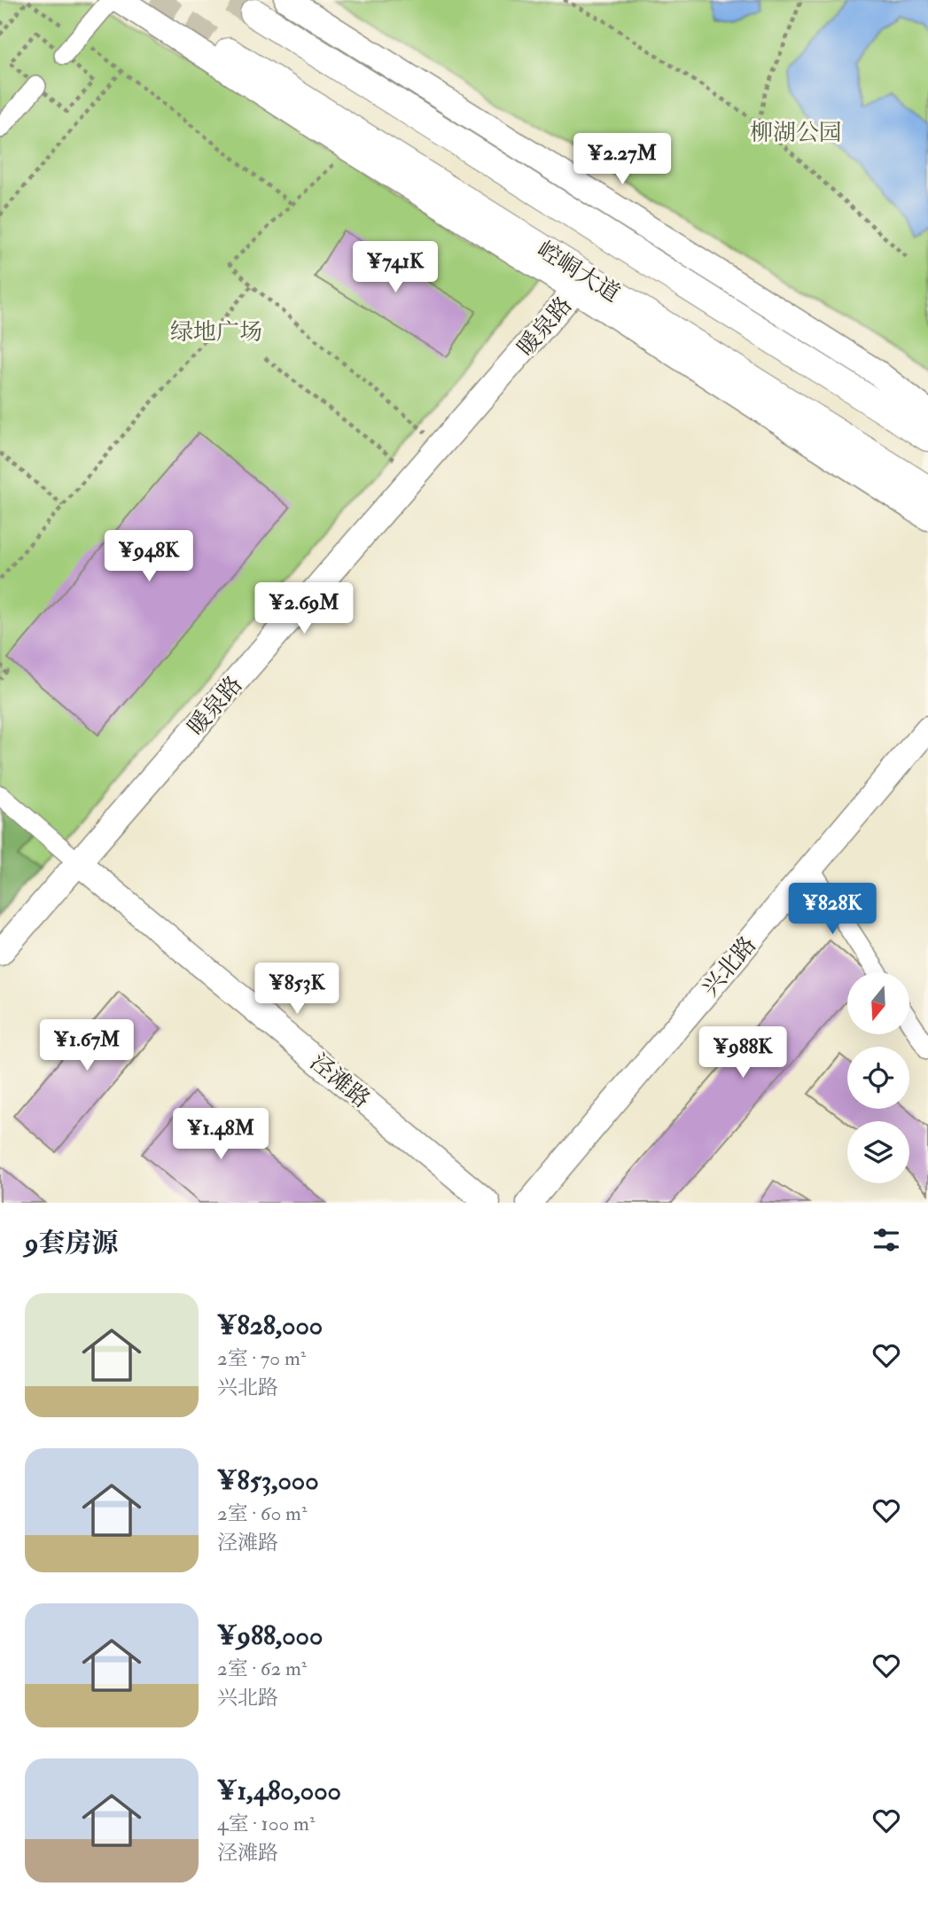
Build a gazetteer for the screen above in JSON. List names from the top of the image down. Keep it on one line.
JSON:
{"streets":{"main road":["崆峒大道"],"street":["暖泉路","兴北路","泾滩路"]},"crossings":[["暖泉路","泾滩路"]],"parks":["柳湖公园","绿地广场"],"north":"bottom","page":{"price":["¥2.27M","¥741K","¥948K","¥2.69M","¥828K","¥853K","¥1.67M","¥988K","¥1.48M"],"heading":"9套房源","list":[{"name":"¥828,000","note":"2室 · 70 m² · 兴北路"},{"name":"¥853,000","note":"2室 · 60 m² · 泾滩路"},{"name":"¥988,000","note":"2室 · 62 m² · 兴北路"},{"name":"¥1,480,000","note":"4室 · 100 m² · 泾滩路"}]}}
